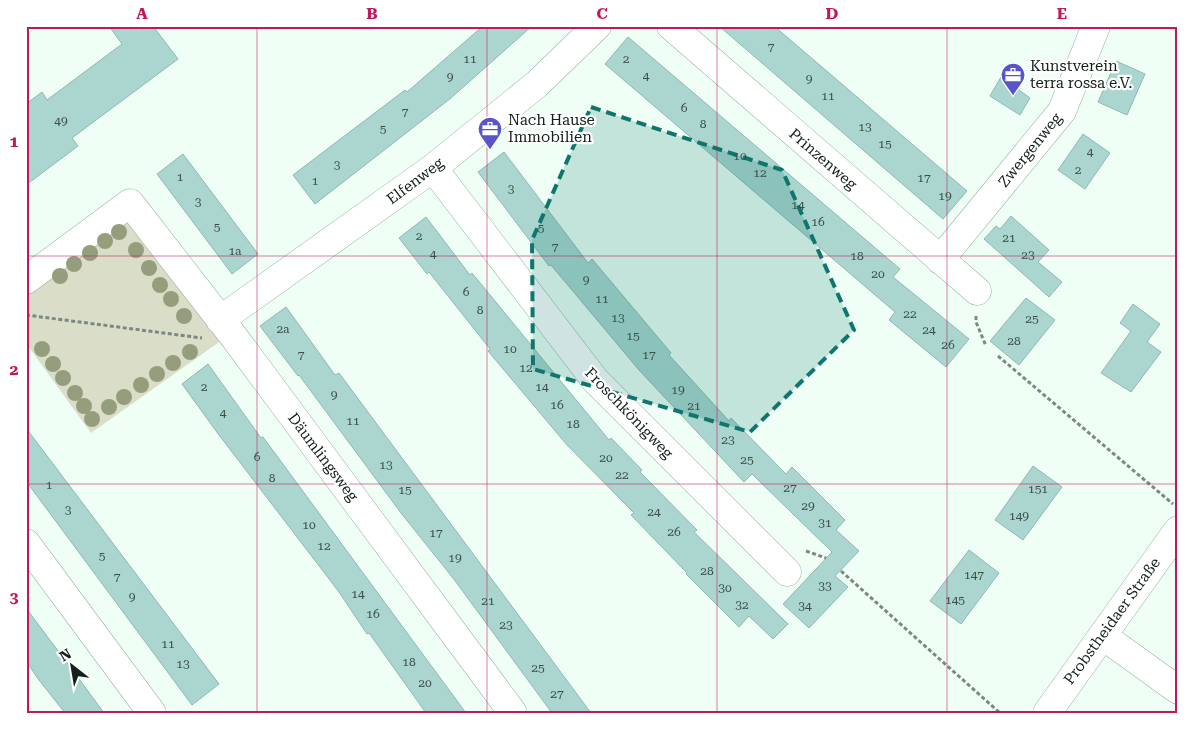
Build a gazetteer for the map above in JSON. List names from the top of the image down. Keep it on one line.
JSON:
{"streets":{"street":["Zwergenweg","Prinzenweg","Elfenweg","Froschkönigweg","Däumlingsweg","Probstheidaer Straße"]},"crossings":[["Zwergenweg","Prinzenweg"],["Elfenweg","Froschkönigweg"],["Elfenweg","Däumlingsweg"]],"places":{"office":["Kunstverein terra rossa e.V.","Nach Hause Immobilien"]},"house_numbers":["7","11","2","4","9","9","11","6","7","49","8","13","5","15","4","10","3","2","12","1","17","1","3","19","3","14","16","5","5","2","21","7","1a","4","23","18","20","9","6","11","8","22","13","25","2a","24","15","28","26","10","7","17","12","2","14","19","9","16","21","4","11","18","23","6","20","25","13","22","8","1","27","151","15","29","3","24","149","31","10","26","17","12","5","19","28","147","7","33","30","14","9","145","21","32","34","16","23","11","18","13","25","20","27"],"north":"top left","grid":{"columns":["A","B","C","D","E"],"rows":["1","2","3"]}}
